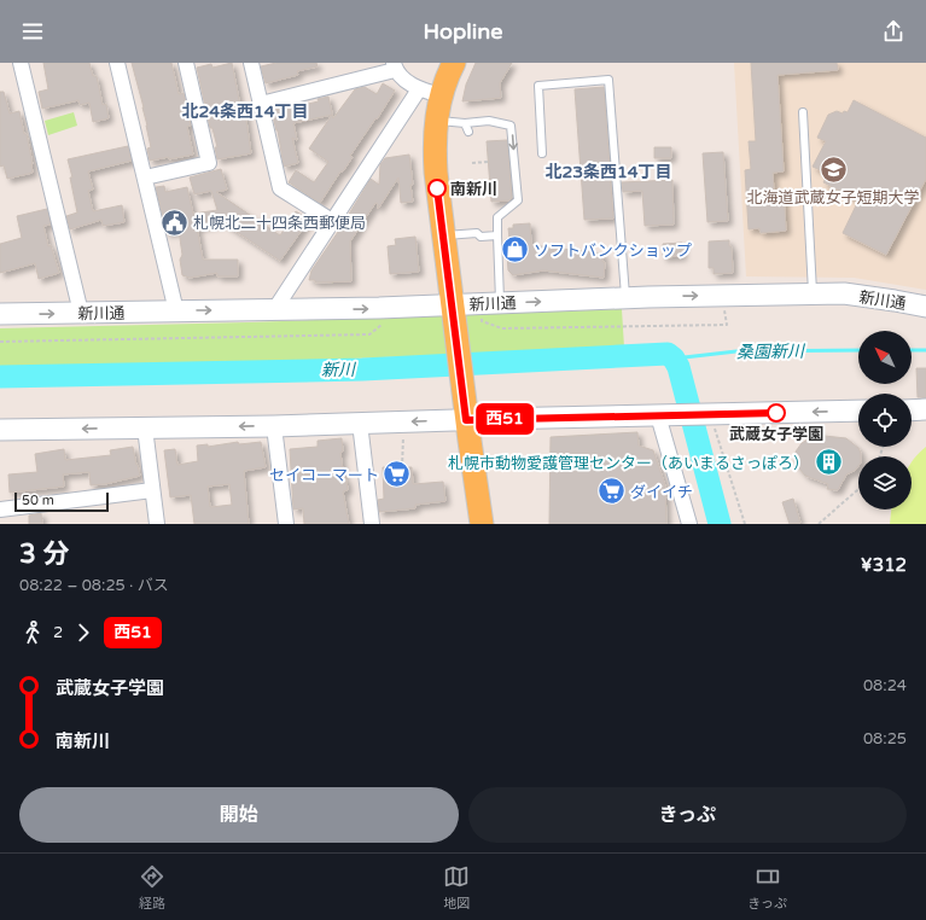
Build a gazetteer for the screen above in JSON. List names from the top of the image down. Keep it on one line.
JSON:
{"streets":{"street":["新川通"]},"districts":["北24条西14丁目","北23条西14丁目"],"water":["桑園新川","新川"],"places":{"school or university":["北海道武蔵女子短期大学"],"other":["南新川","武蔵女子学園"],"public building":["札幌北二十四条西郵便局"],"shop":["ソフトバンクショップ"],"building":["札幌市動物愛護管理センター（あいまるさっぽろ）"],"supermarket":["セイコーマート","ダイイチ"]},"lines":["bus line 西51"],"scale_bar":"50 m","north":"top left","page":{"header":"Hopline","on_map":"西51","scale":"50 m","heading":["3 分","08:22 – 08:25 · バス","¥312"],"legs":["2","西51"],"list":[{"name":"武蔵女子学園","value":"08:24"},{"name":"南新川","value":"08:25"}],"buttons":["開始","きっぷ"],"tabs":["経路","地図","きっぷ"]}}
